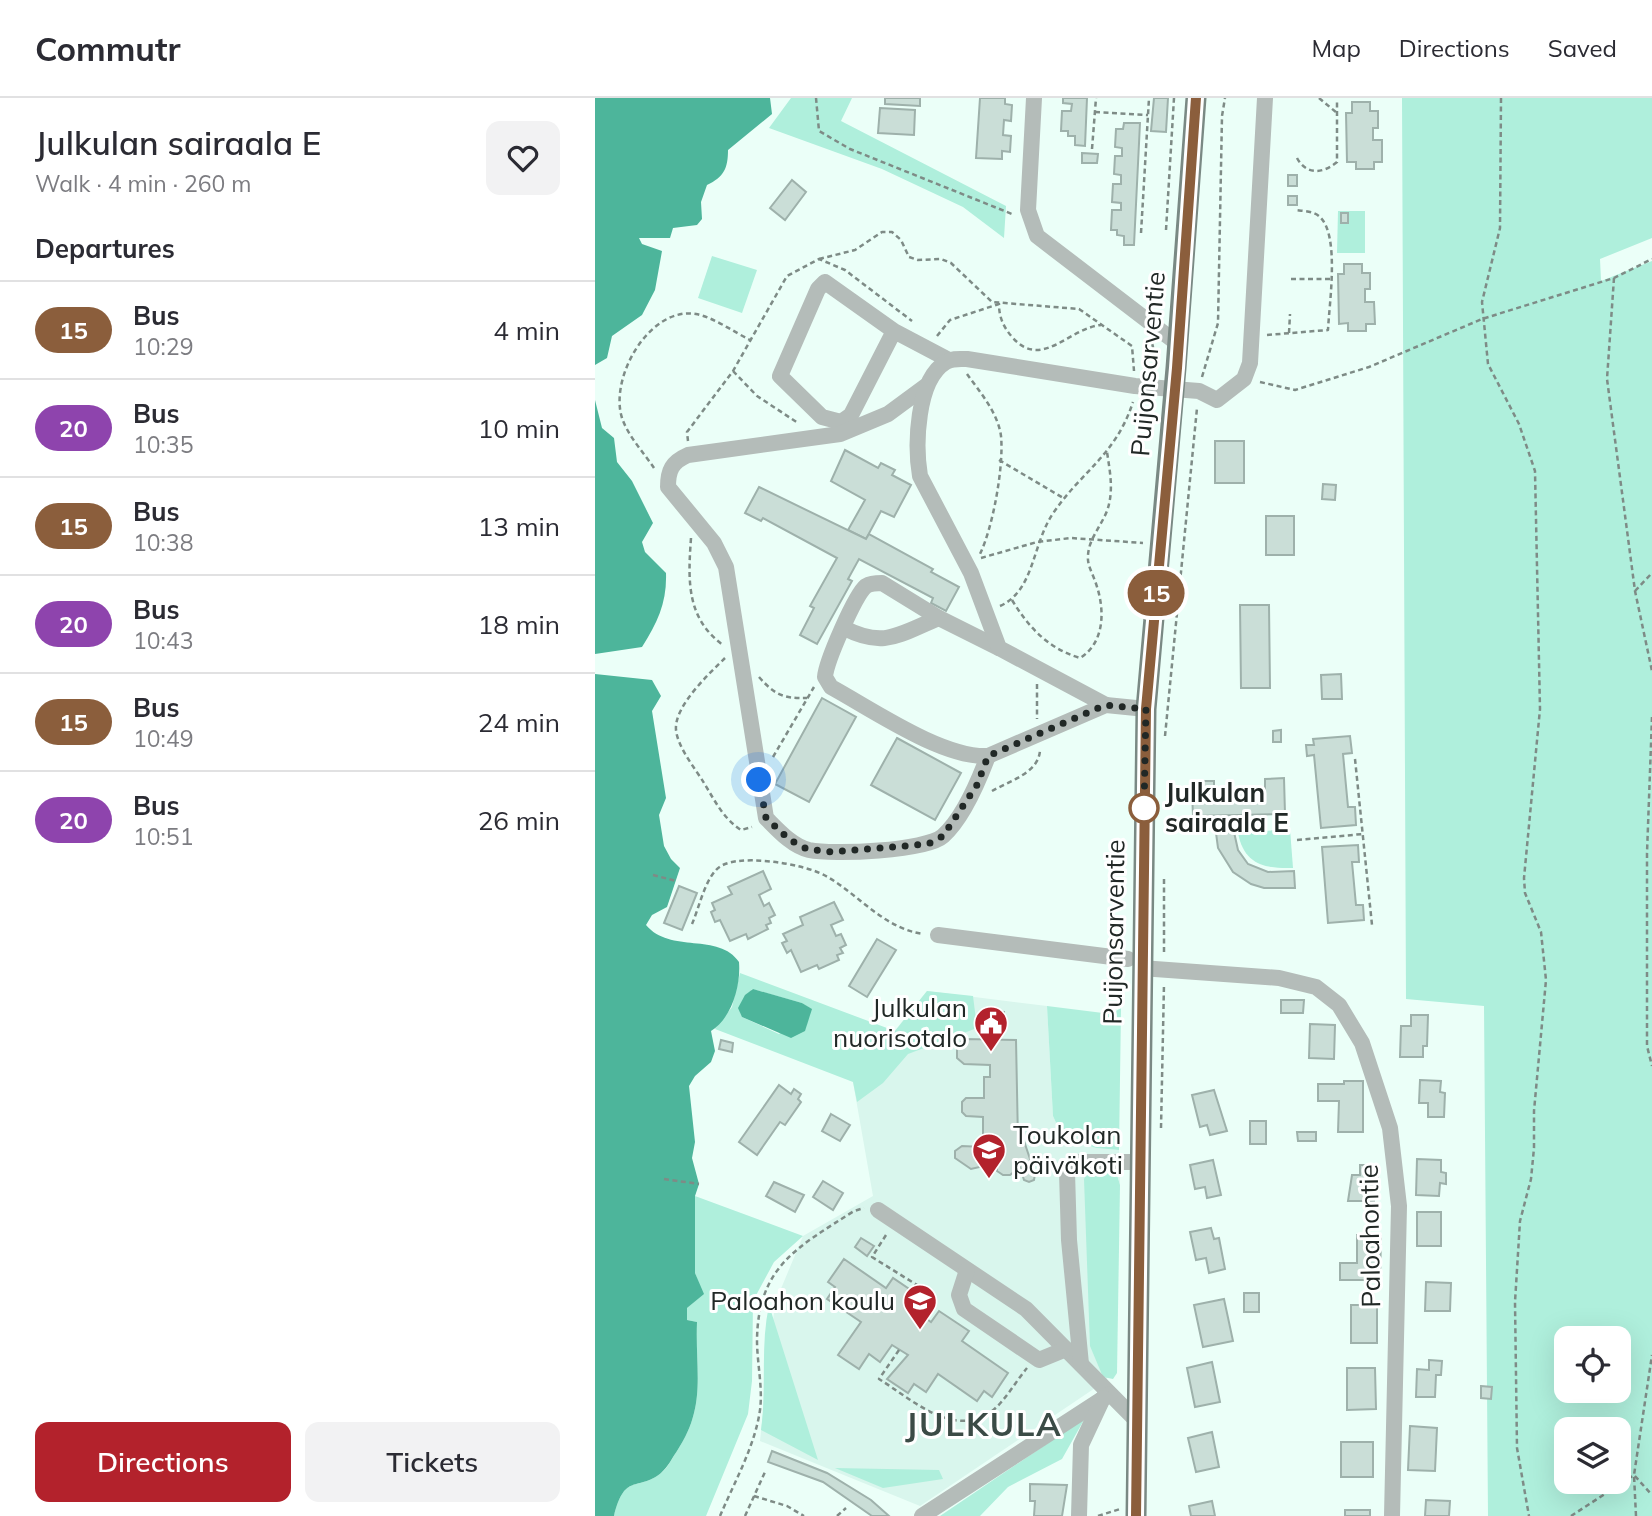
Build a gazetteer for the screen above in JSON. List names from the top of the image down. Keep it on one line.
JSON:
{"streets":{"main road":["Puijonsarventie"],"street":["Paloahontie"]},"crossings":[["Puijonsarventie","Paloahontie"]],"districts":["JULKULA"],"places":{"other":["Julkulan sairaala E"],"public building":["Julkulan nuorisotalo"],"school or university":["Toukolan päiväkoti","Paloahon koulu"]},"lines":["bus line 15"],"page":{"header":"Commutr","nav":["Map","Directions","Saved"],"heading":[["Julkulan sairaala E","Walk · 4 min · 260 m"],"Departures"],"on_map":"15","list":[{"mark":"15","name":"Bus","note":"10:29","value":"4 min"},{"mark":"20","name":"Bus","note":"10:35","value":"10 min"},{"mark":"15","name":"Bus","note":"10:38","value":"13 min"},{"mark":"20","name":"Bus","note":"10:43","value":"18 min"},{"mark":"15","name":"Bus","note":"10:49","value":"24 min"},{"mark":"20","name":"Bus","note":"10:51","value":"26 min"}],"buttons":["Directions","Tickets"]}}
